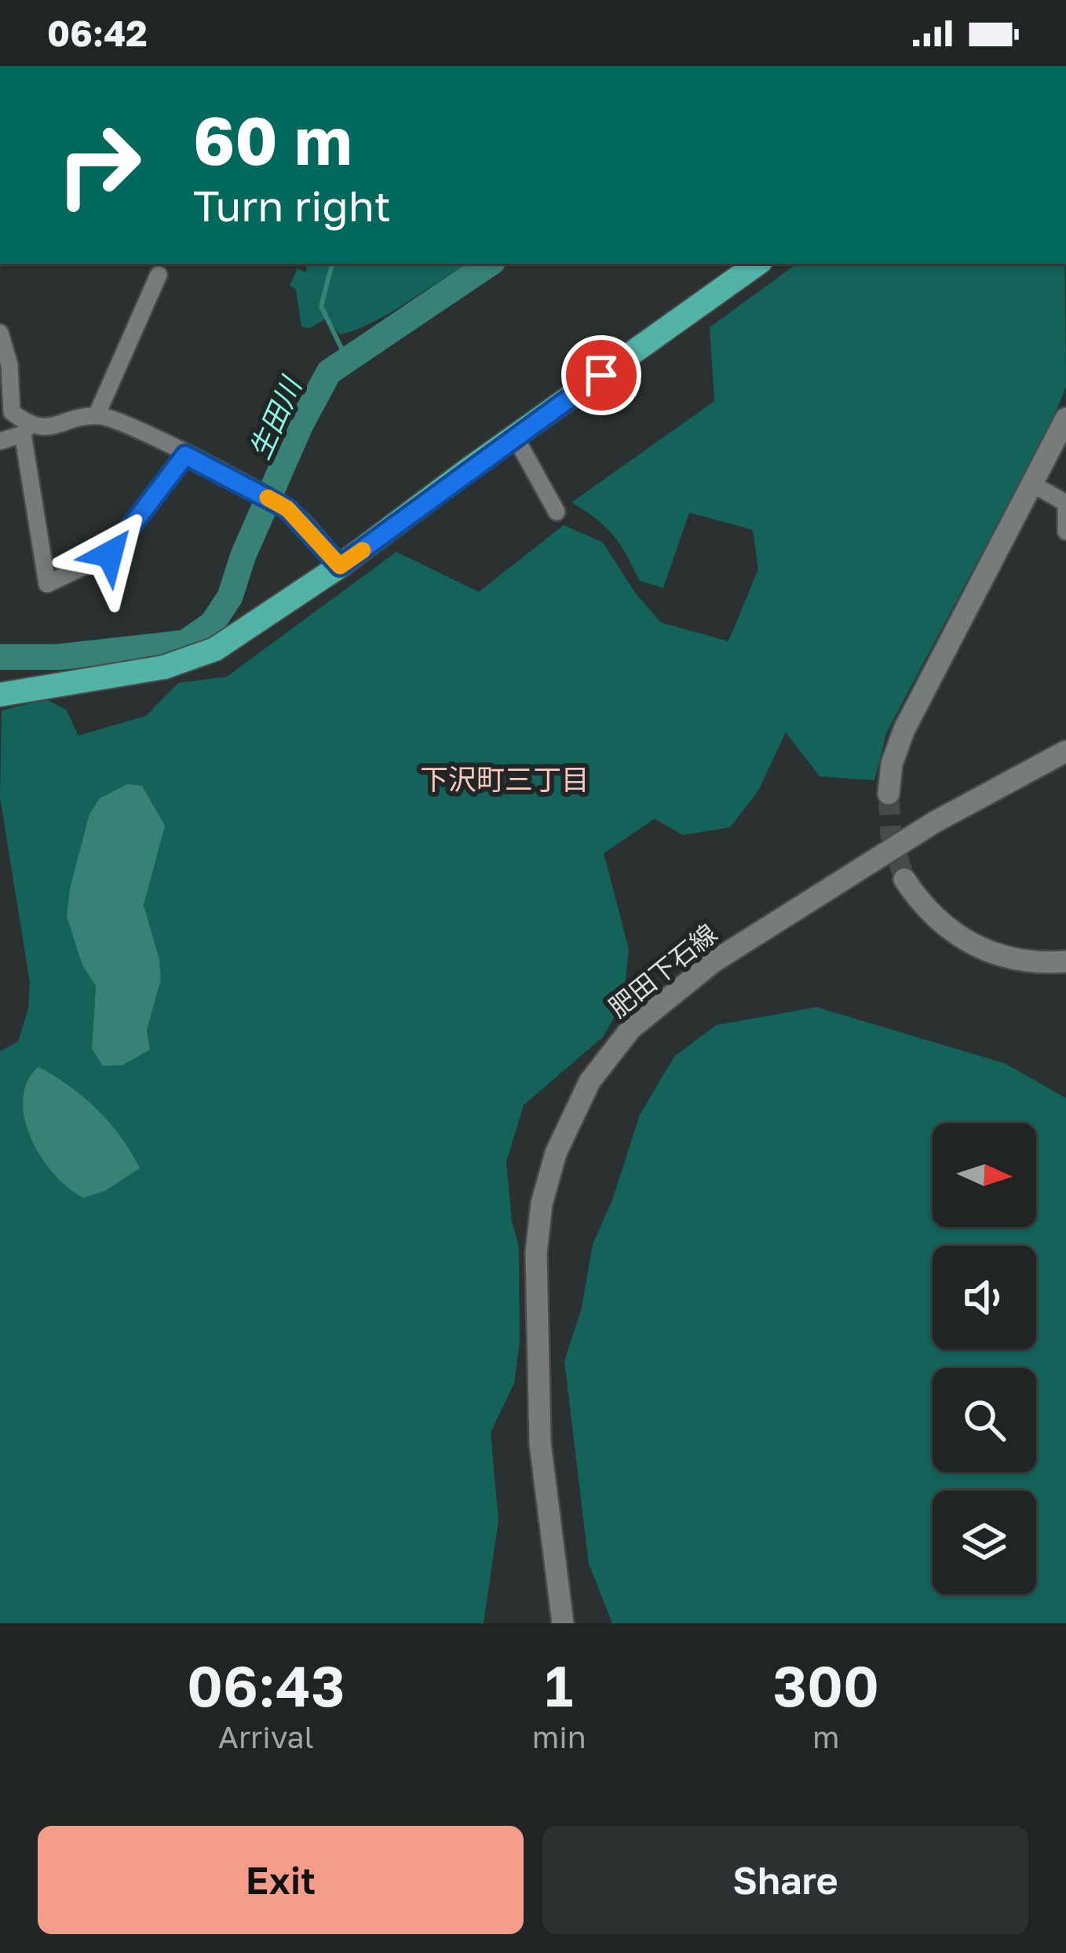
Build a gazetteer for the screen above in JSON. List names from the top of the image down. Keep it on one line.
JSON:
{"streets":{"main road":["肥田下石線"]},"districts":["下沢町三丁目"],"water":["生田川"],"north":"right","page":{"status":"06:42","turn":["60 m","Turn right"],"eta":["06:43","Arrival","1","min","300","m"],"buttons":["Exit","Share"]}}
